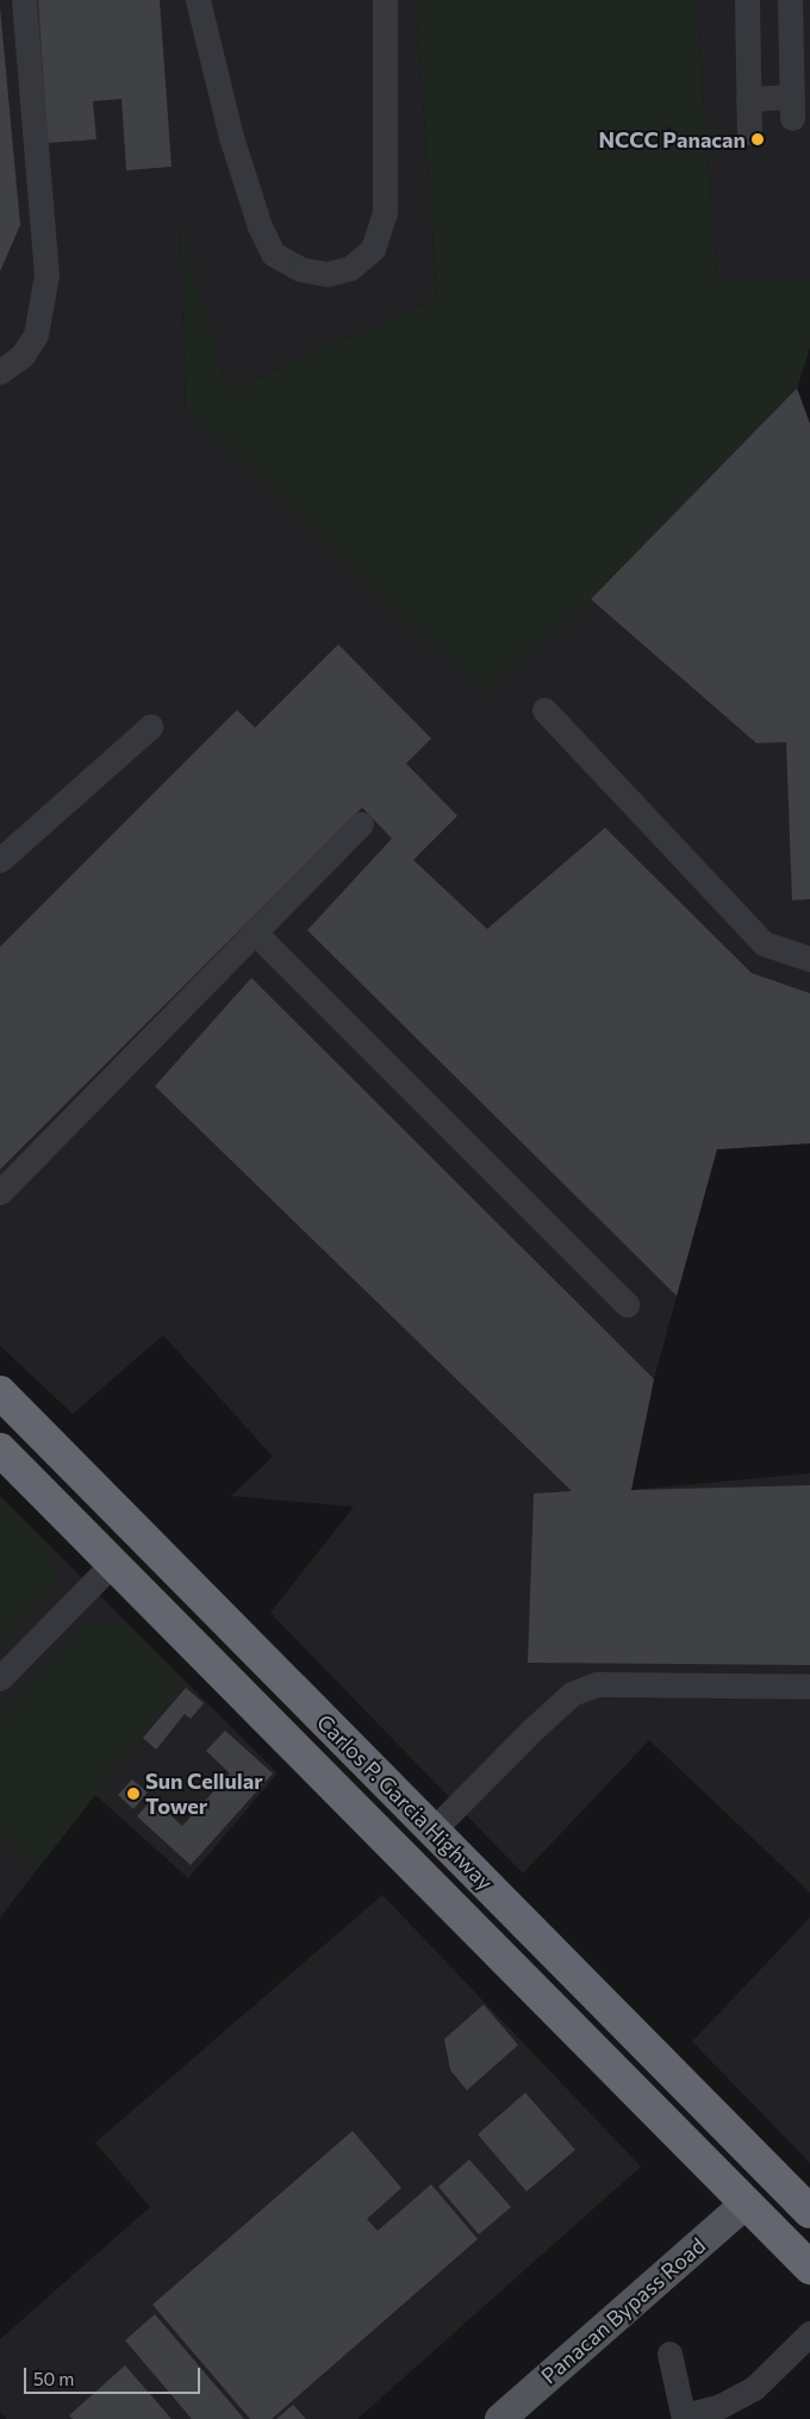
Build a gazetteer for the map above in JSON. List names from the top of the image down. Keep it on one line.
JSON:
{"streets":{"highway":["Carlos P. Garcia Highway"],"main road":["Panacan Bypass Road"]},"crossings":[["Carlos P. Garcia Highway","Panacan Bypass Road"]],"places":["NCCC Panacan","Sun Cellular Tower"],"scale_bar":"50 m"}
